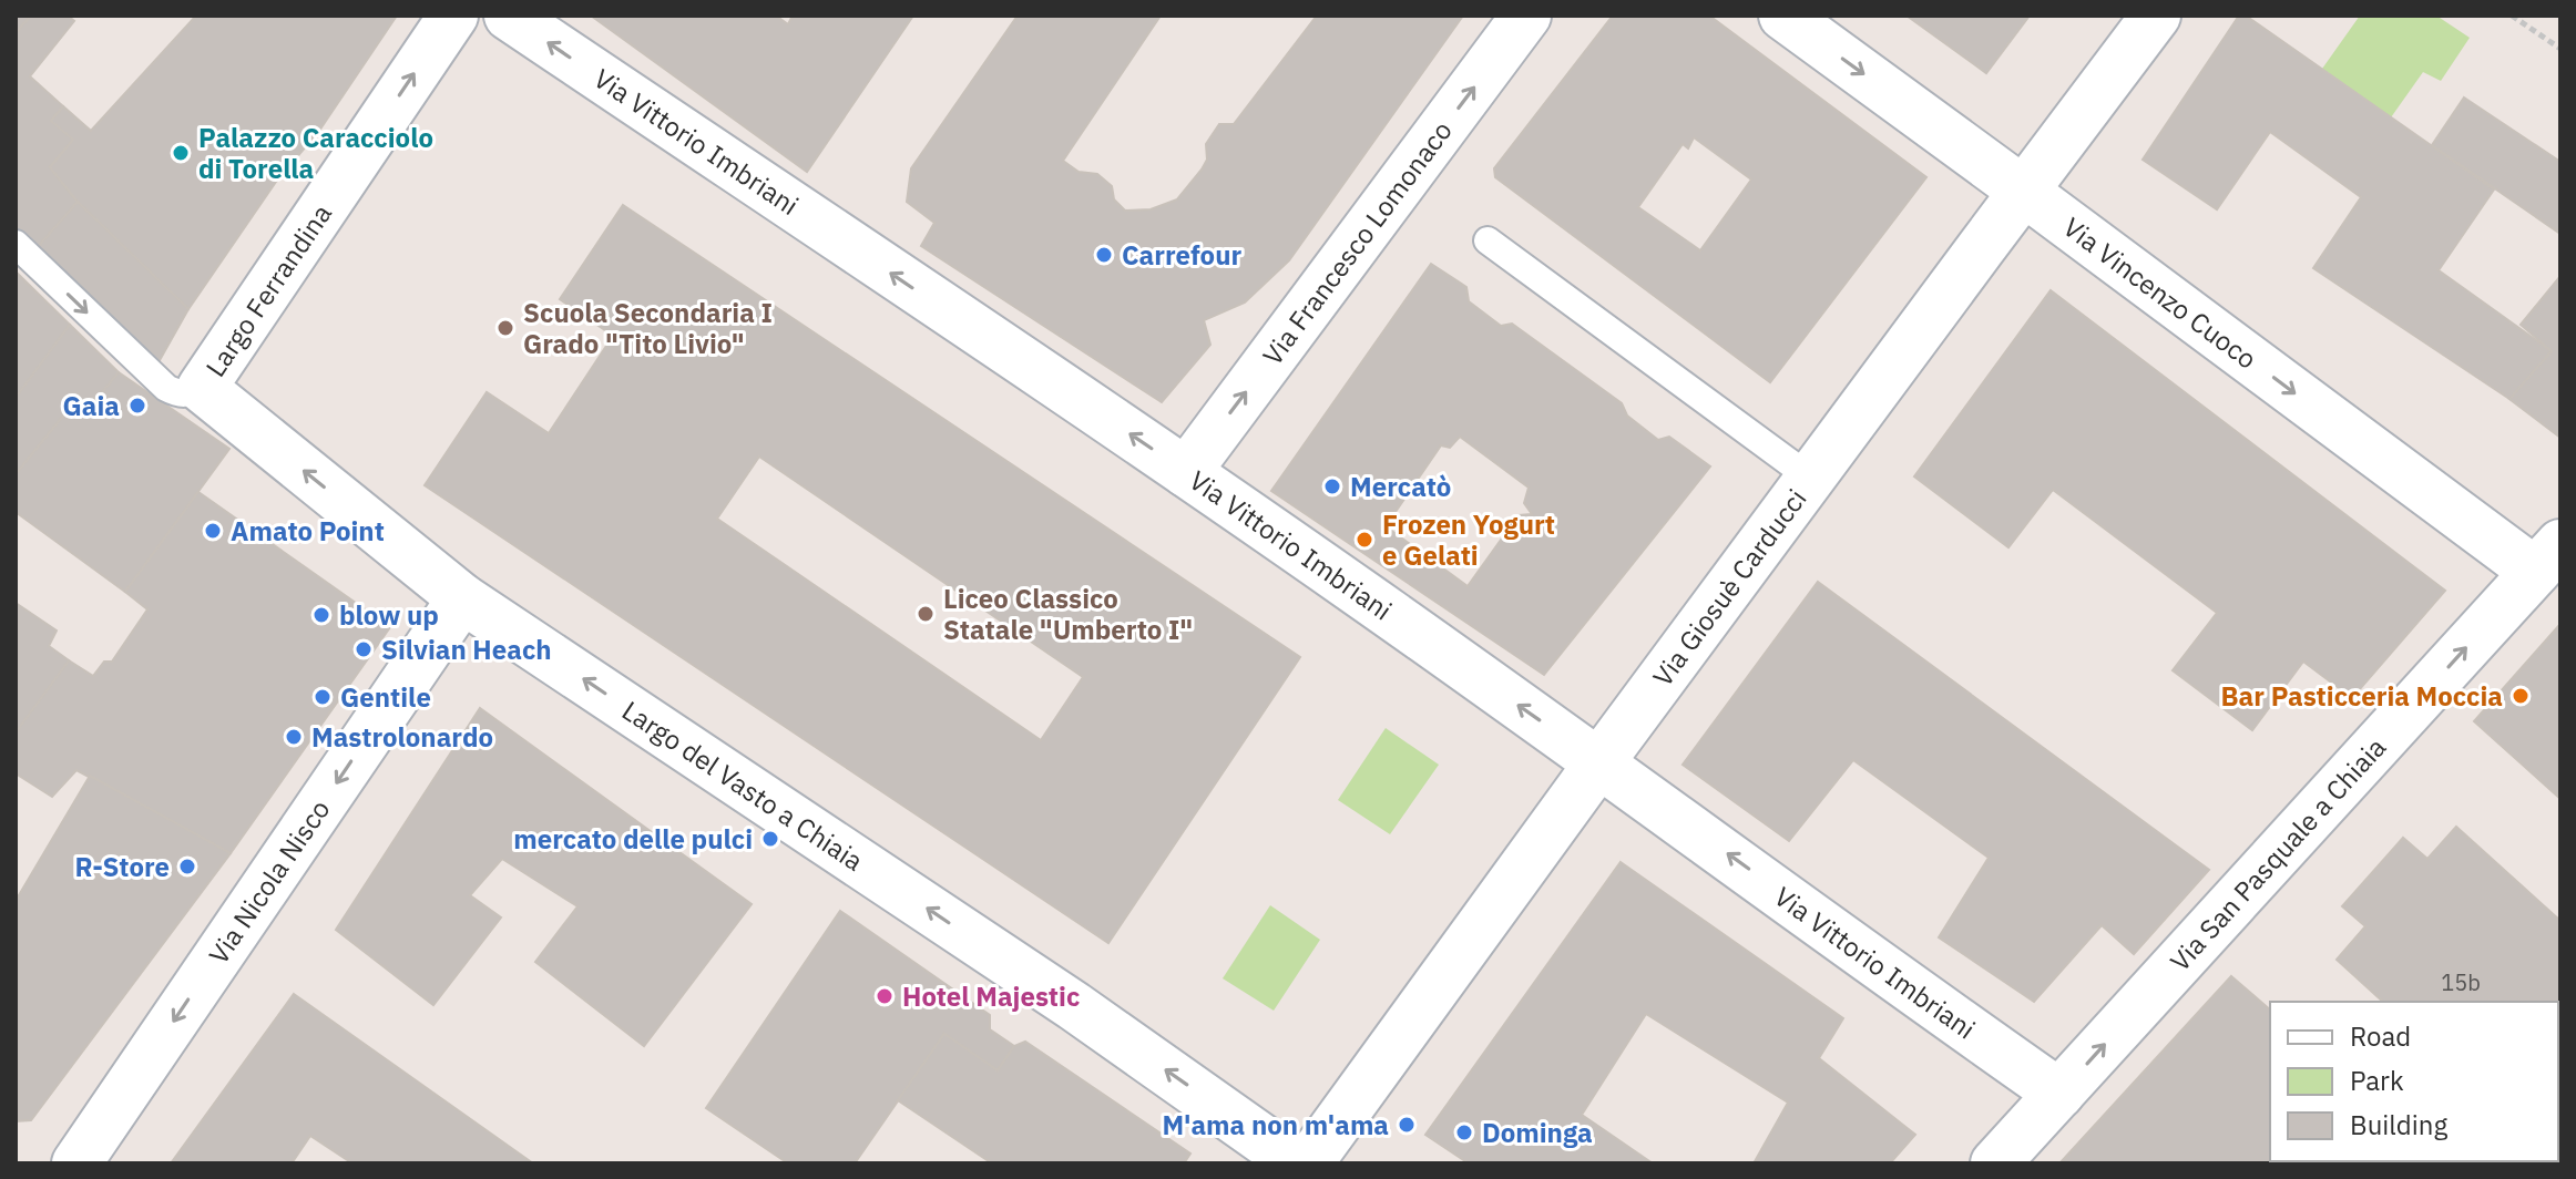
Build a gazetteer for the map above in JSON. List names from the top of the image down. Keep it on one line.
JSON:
{"streets":{"street":["Via Vittorio Imbriani","Via Francesco Lomonaco","Largo Ferrandina","Via Vincenzo Cuoco","Via Giosuè Carducci","Largo del Vasto a Chiaia","Via San Pasquale a Chiaia","Via Nicola Nisco"]},"crossings":[["Via Vittorio Imbriani","Via Francesco Lomonaco"],["Via Vittorio Imbriani","Via Giosuè Carducci"],["Via Vittorio Imbriani","Via San Pasquale a Chiaia"],["Largo Ferrandina","Largo del Vasto a Chiaia"],["Via Vincenzo Cuoco","Via Giosuè Carducci"],["Via Vincenzo Cuoco","Via San Pasquale a Chiaia"],["Via Giosuè Carducci","Largo del Vasto a Chiaia"],["Largo del Vasto a Chiaia","Via Nicola Nisco"]],"one_way":["Via Vittorio Imbriani","Via Francesco Lomonaco","Largo Ferrandina","Via Vincenzo Cuoco","Largo del Vasto a Chiaia","Via San Pasquale a Chiaia","Via Nicola Nisco"],"places":["Palazzo Caracciolo di Torella","Carrefour","Scuola Secondaria I Grado \"Tito Livio\"","Gaia","Mercatò","Amato Point","Frozen Yogurt e Gelati","Liceo Classico Statale \"Umberto I\"","blow up","Silvian Heach","Bar Pasticceria Moccia","Gentile","Mastrolonardo","mercato delle pulci","R-Store","Hotel Majestic","M'ama non m'ama","Dominga"],"house_numbers":["15b"],"legend":["Road","Park","Building"]}
